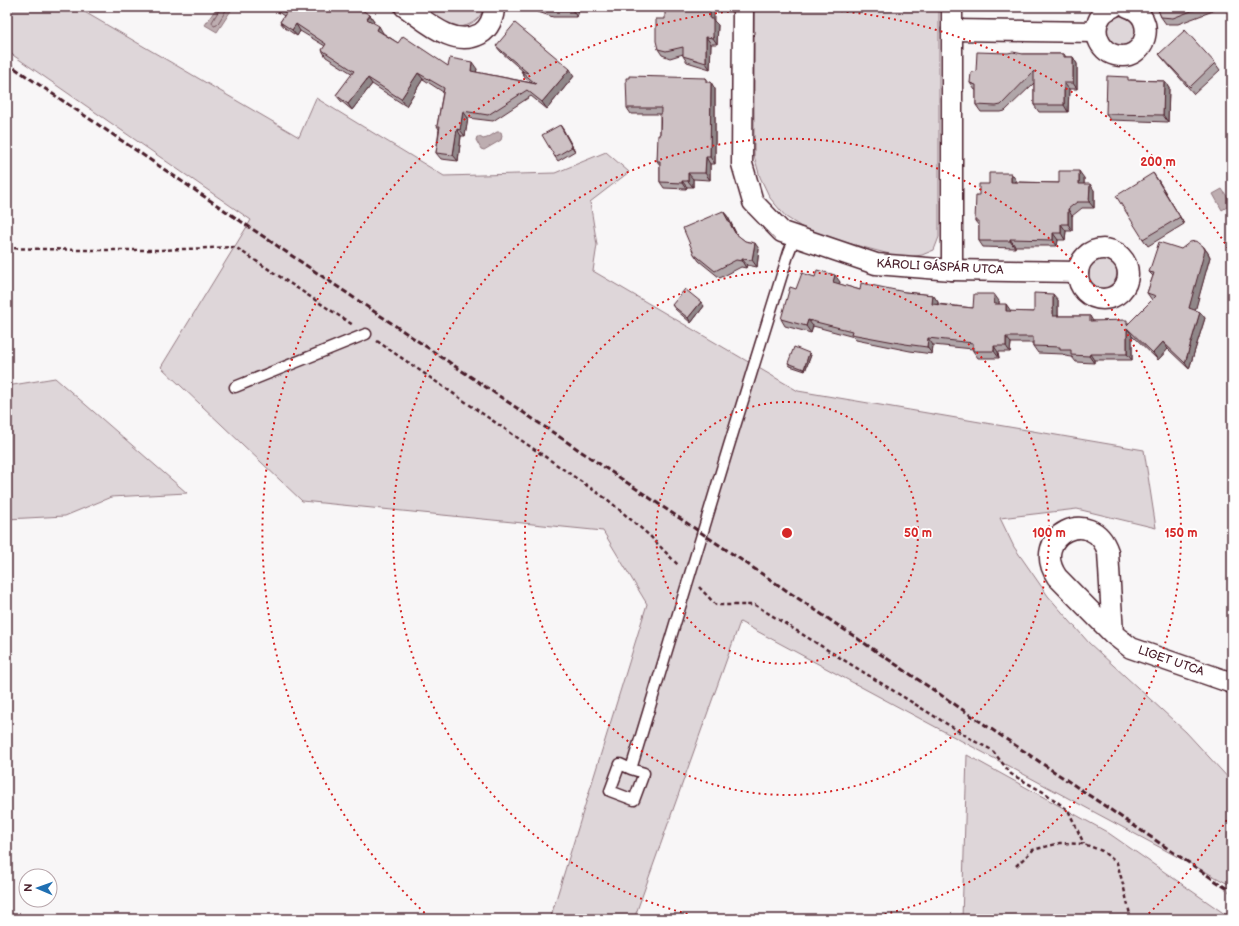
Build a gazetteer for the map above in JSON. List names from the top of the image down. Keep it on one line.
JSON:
{"streets":{"street":["KÁROLI GÁSPÁR UTCA","LIGET UTCA"]},"north":"left","rings":["200 m","50 m","100 m","150 m"]}
